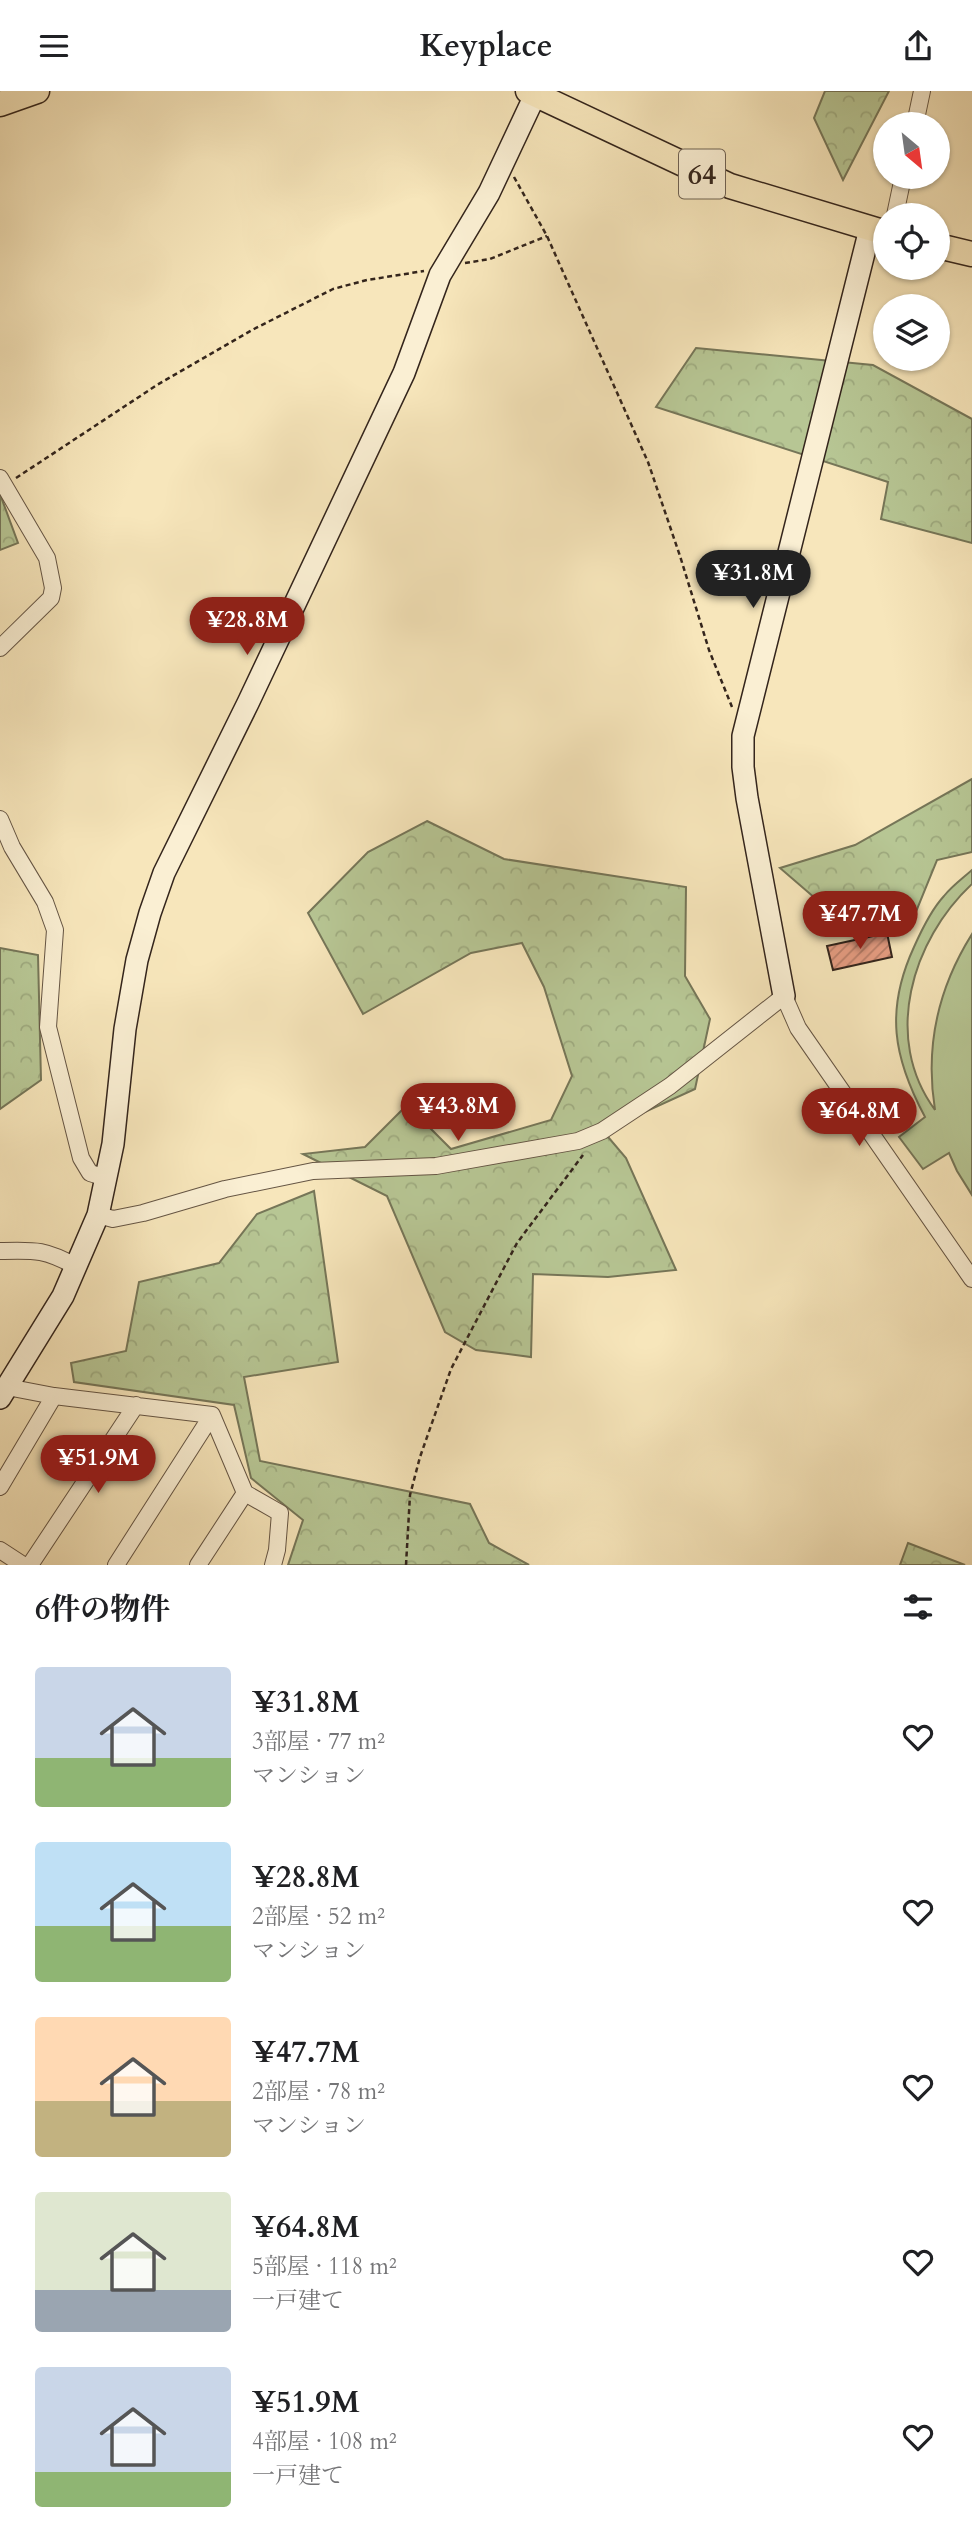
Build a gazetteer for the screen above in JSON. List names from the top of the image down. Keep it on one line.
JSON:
{"streets":{"main road":["64"]},"north":"bottom right","page":{"header":"Keyplace","price":["¥31.8M","¥28.8M","¥47.7M","¥43.8M","¥64.8M","¥51.9M"],"heading":"6件の物件","list":[{"name":"¥31.8M","note":"3部屋 · 77 m² · マンション"},{"name":"¥28.8M","note":"2部屋 · 52 m² · マンション"},{"name":"¥47.7M","note":"2部屋 · 78 m² · マンション"},{"name":"¥64.8M","note":"5部屋 · 118 m² · 一戸建て"},{"name":"¥51.9M","note":"4部屋 · 108 m² · 一戸建て"}]}}
